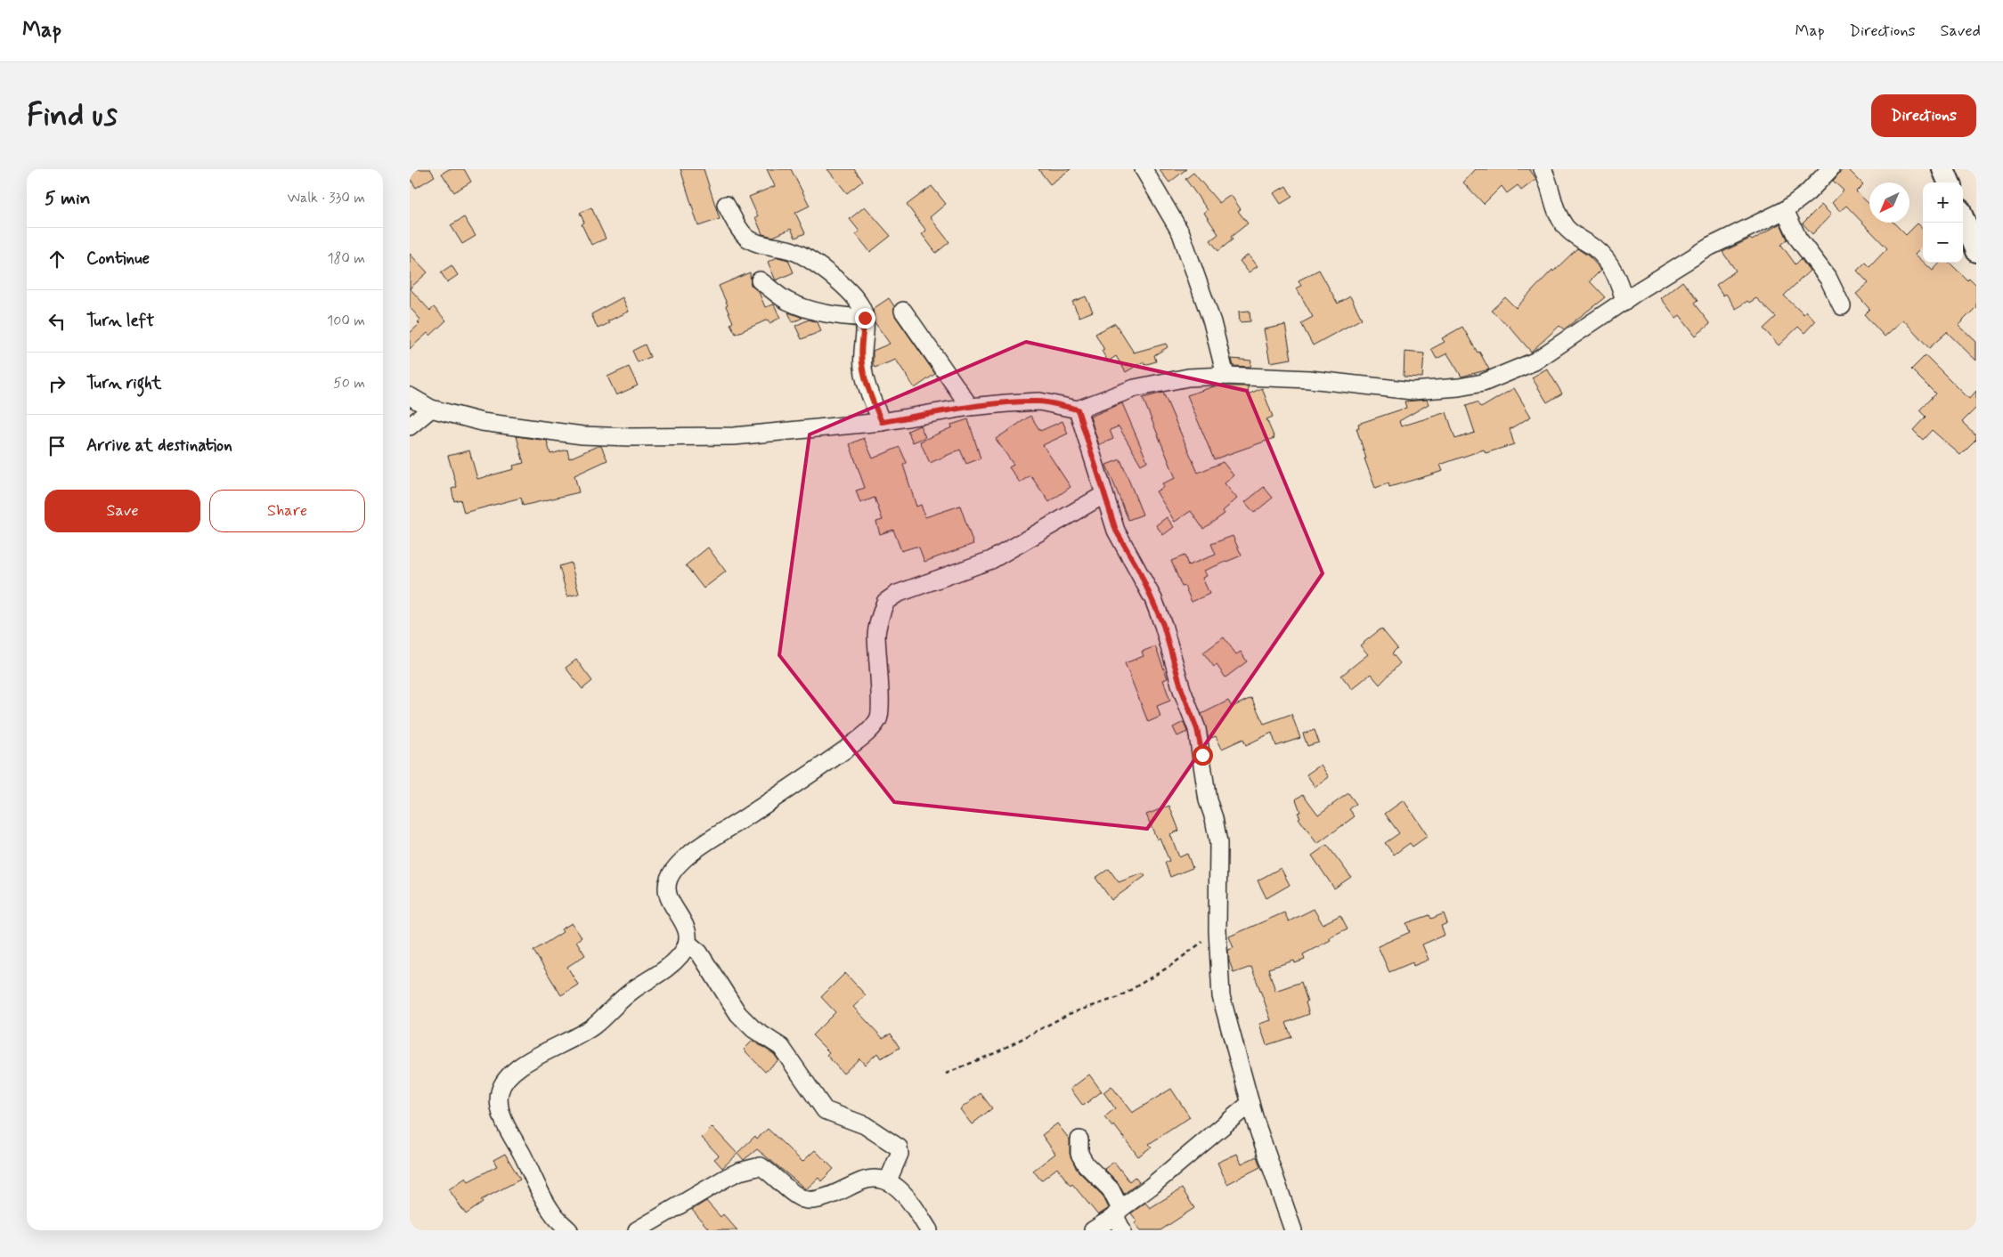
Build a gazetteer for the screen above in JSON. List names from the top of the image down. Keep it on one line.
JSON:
{"north":"bottom left","page":{"header":"Map","nav":["Map","Directions","Saved"],"buttons":["Directions",["Save","Share"]],"title":"Find us","heading":["5 min","Walk · 330 m"],"map_buttons":["+","−"],"list":[["Continue","180 m"],["Turn left","100 m"],["Turn right","50 m"],"Arrive at destination"]}}
